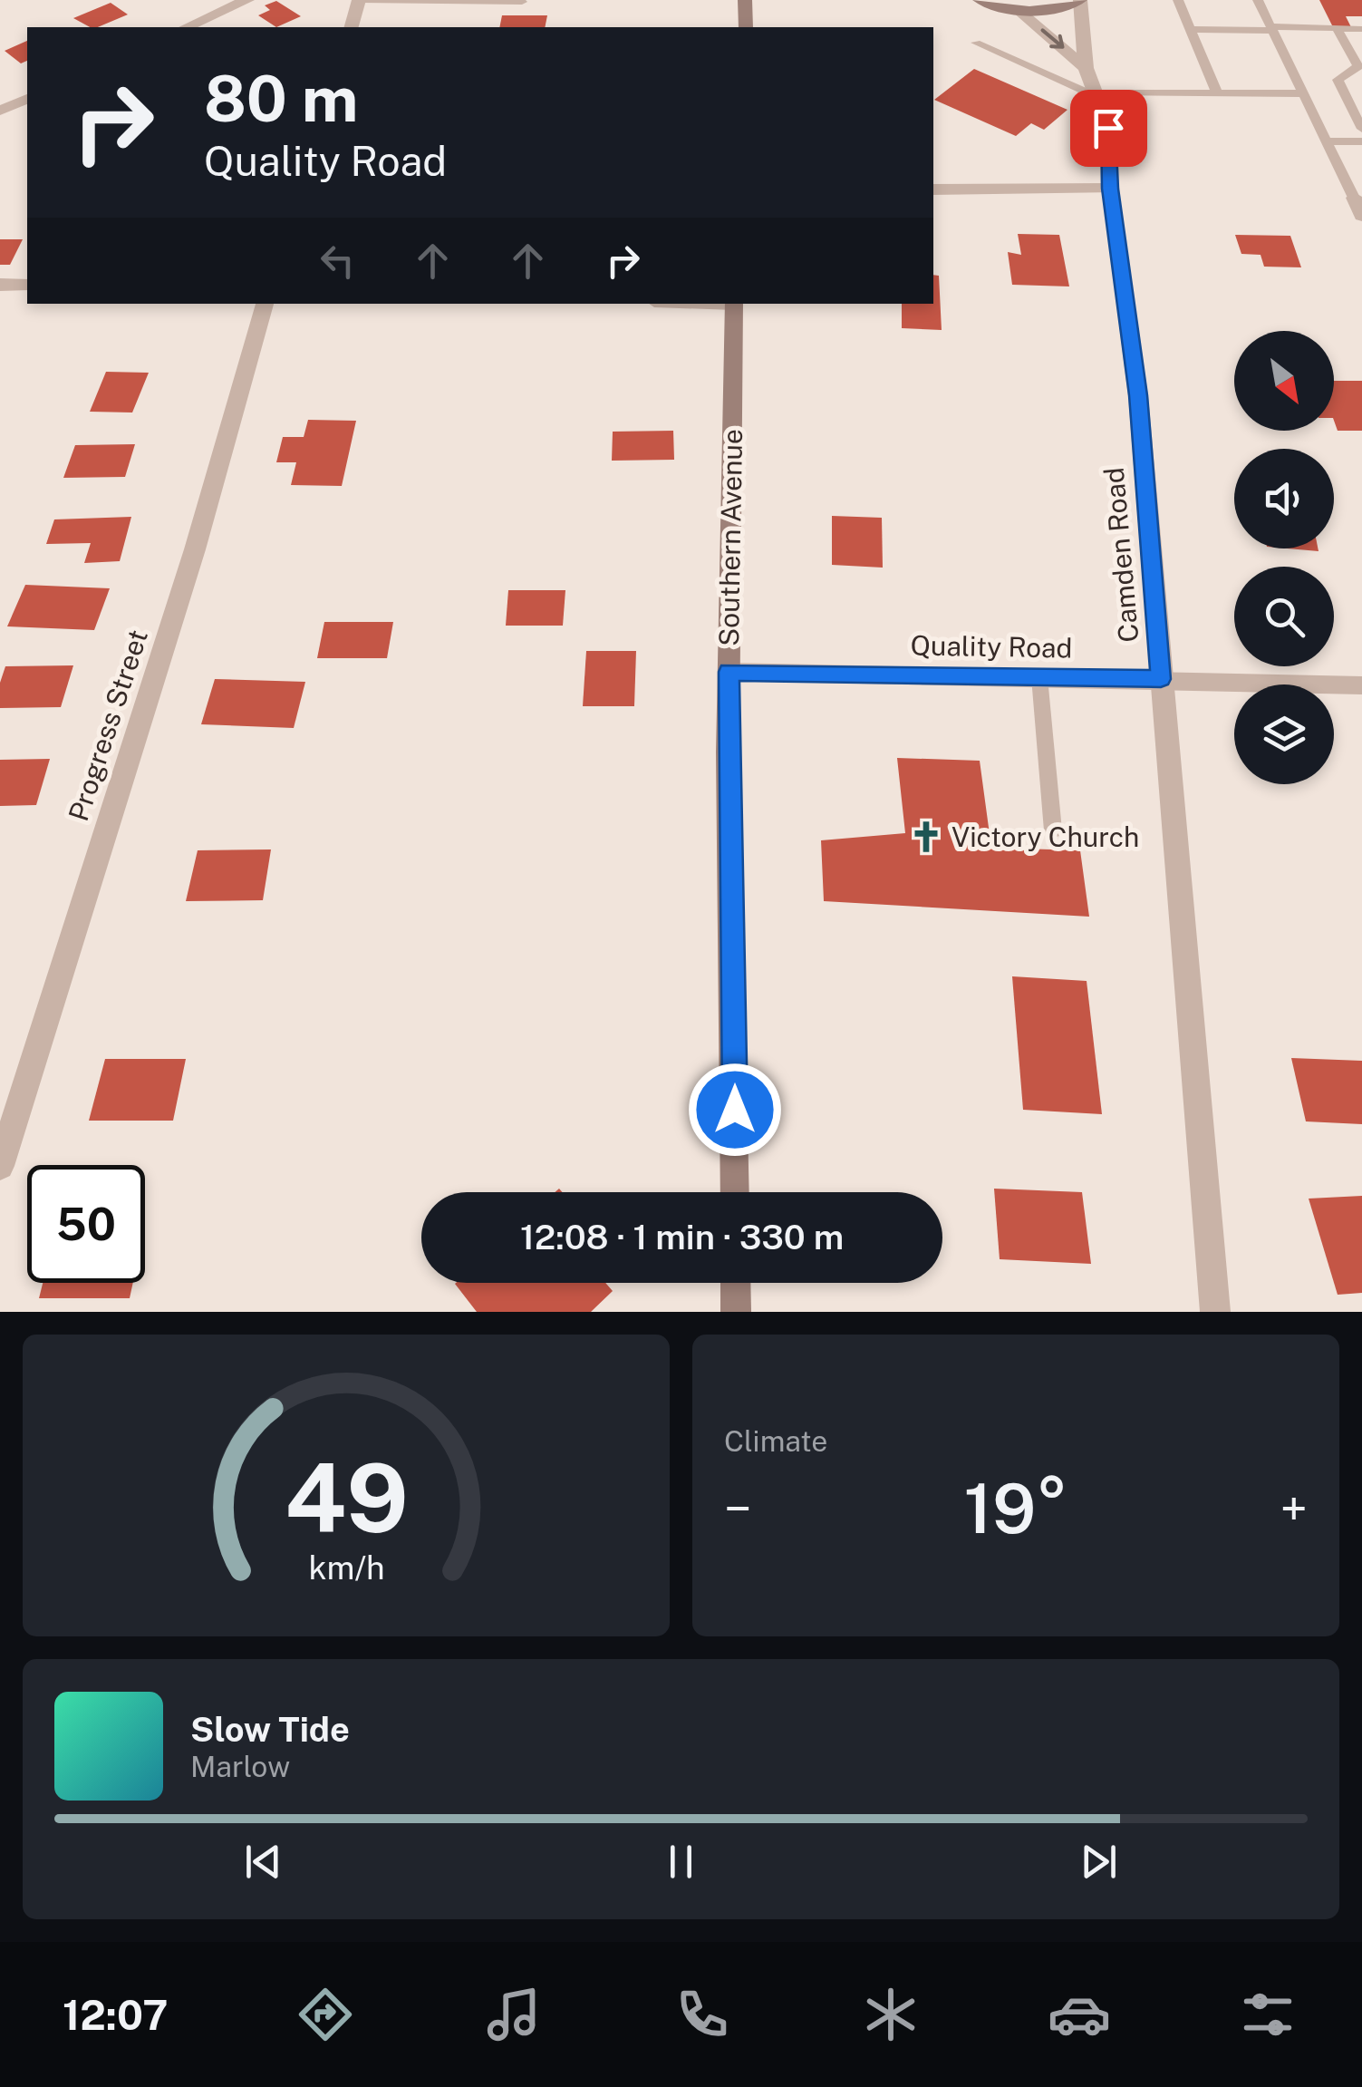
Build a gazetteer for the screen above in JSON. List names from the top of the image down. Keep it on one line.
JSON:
{"streets":{"main road":["Southern Avenue"],"street":["Camden Road","Quality Road","Progress Street"]},"crossings":[["Southern Avenue","Quality Road"],["Camden Road","Quality Road"]],"places":{"church":["Victory Church"]},"north":"bottom right","page":{"turn":["80 m","Quality Road"],"limit":"50","trip":"12:08 · 1 min · 330 m","tile":"Climate","heat":["−","19°","+"],"song":["Slow Tide","Marlow"],"tabs":"12:07","gauge":["49","km/h"]}}
